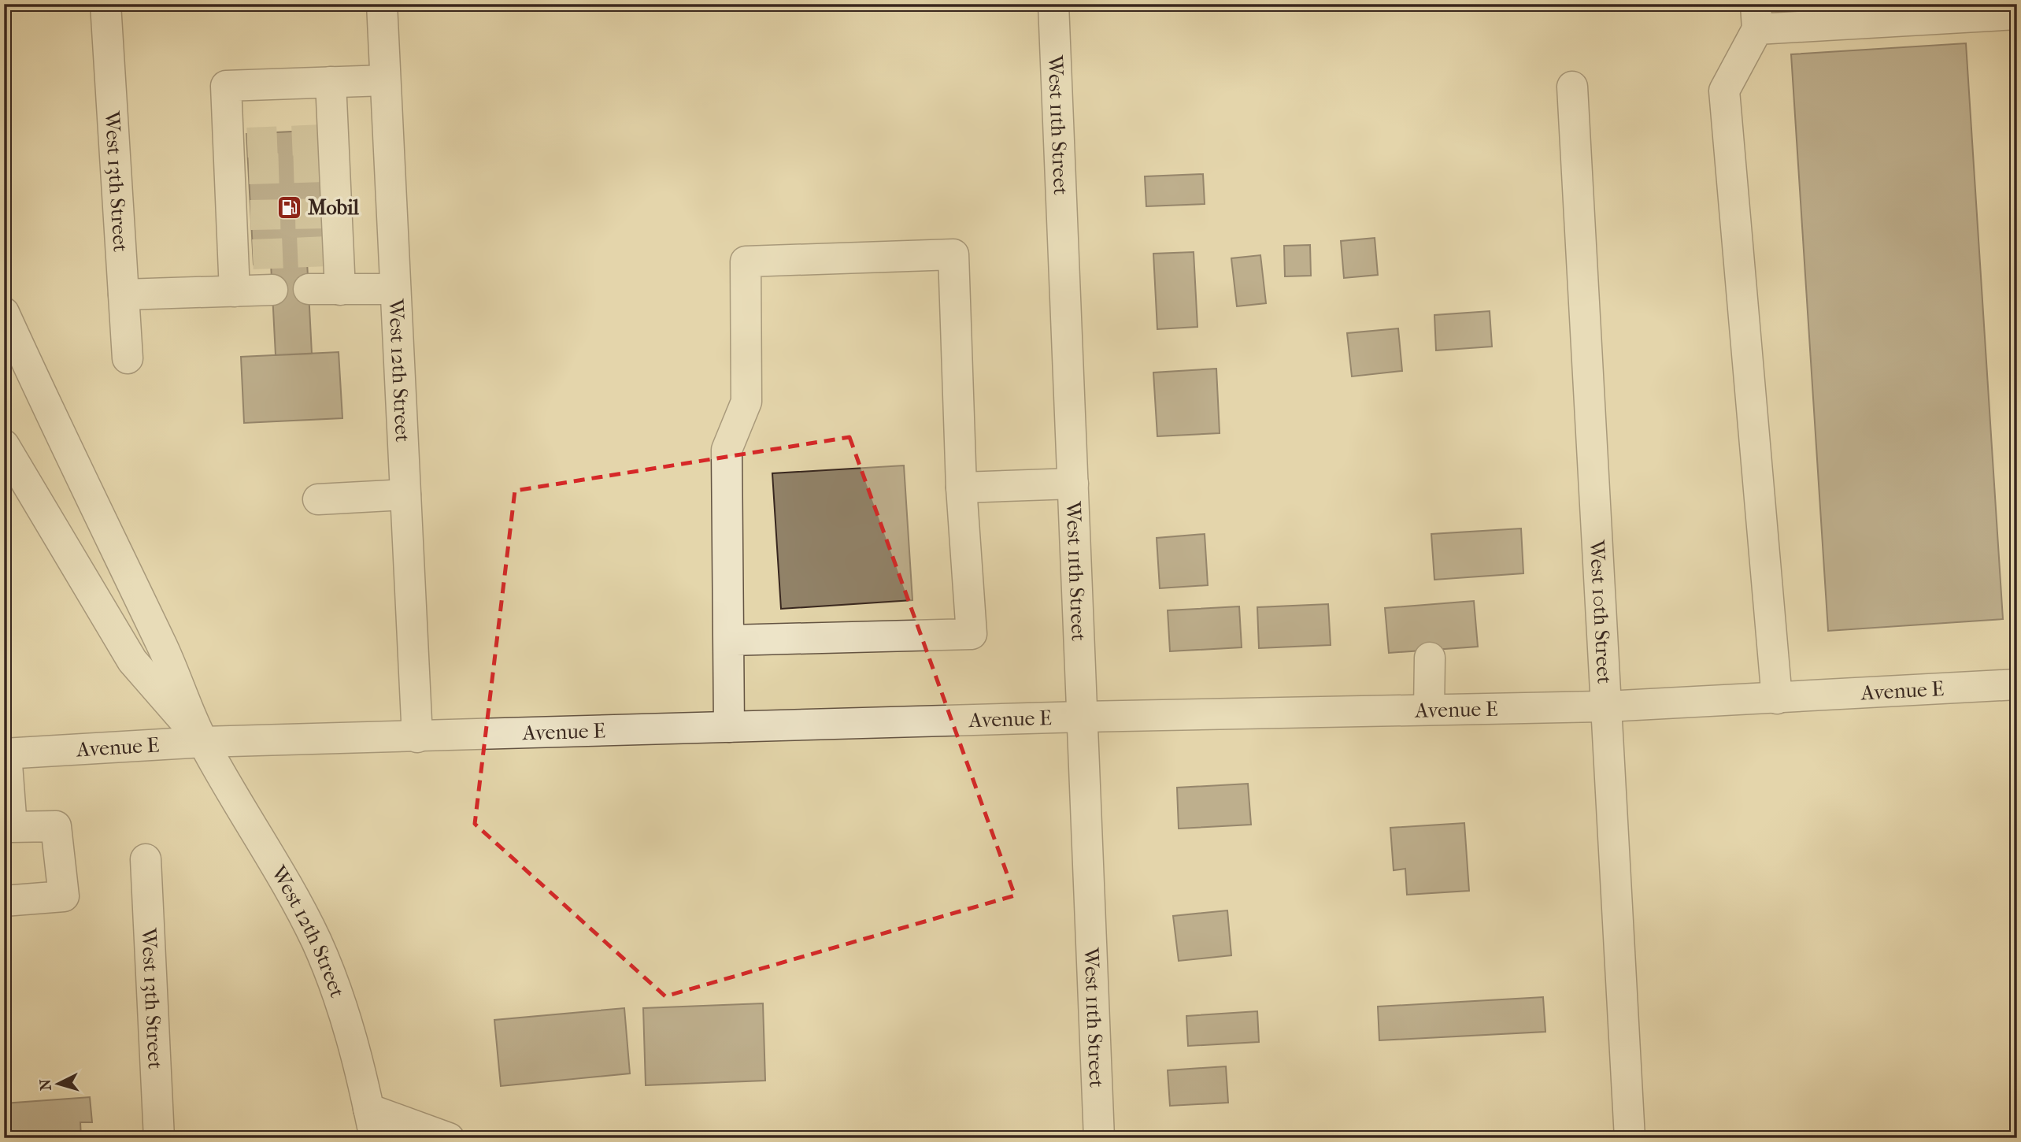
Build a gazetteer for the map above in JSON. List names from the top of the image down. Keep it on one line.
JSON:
{"streets":{"street":["West 11th Street","West 13th Street","West 12th Street","West 10th Street","Avenue E"]},"crossings":[["West 11th Street","Avenue E"],["West 12th Street","Avenue E"],["West 10th Street","Avenue E"]],"places":{"fuel station":["Mobil"]},"north":"left"}
